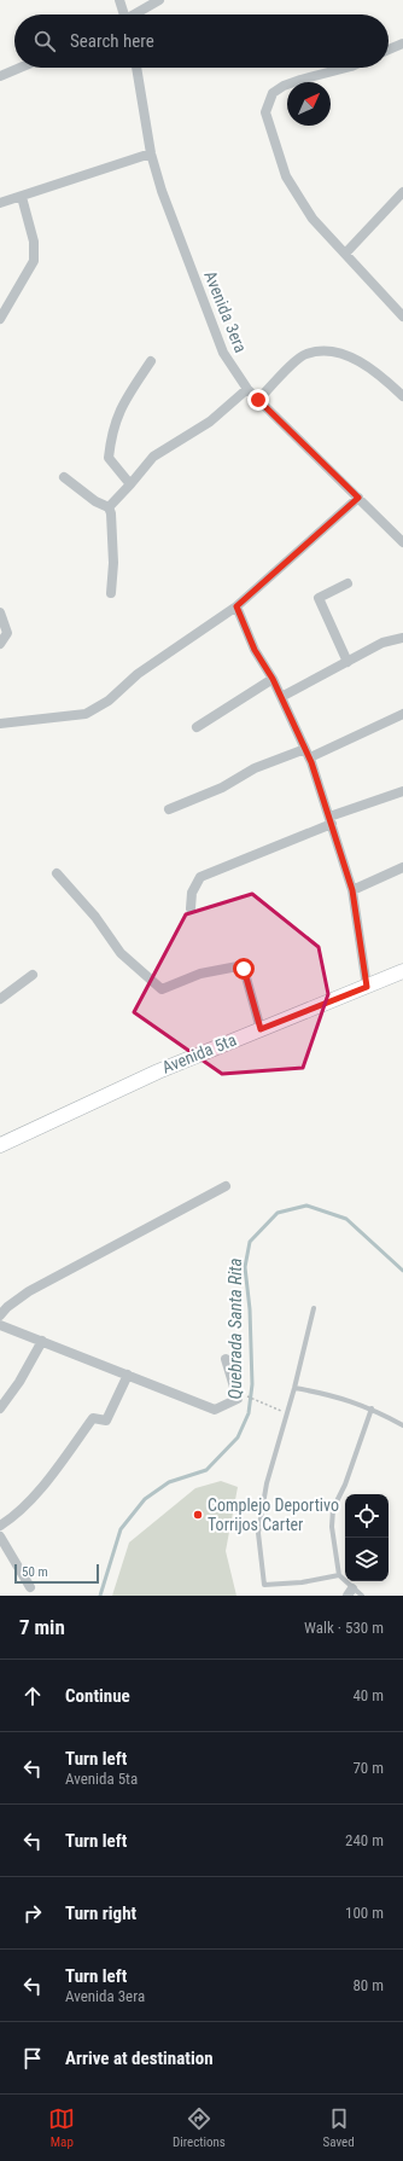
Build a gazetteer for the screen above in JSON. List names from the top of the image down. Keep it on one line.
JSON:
{"streets":{"street":["Avenida 3era","Avenida 5ta"]},"water":["Quebrada Santa Rita"],"places":["Complejo Deportivo Torrijos Carter"],"scale_bar":"50 m","north":"top right","page":{"search":"Search here","scale":"50 m","heading":["7 min","Walk · 530 m"],"list":[["Continue","40 m"],["Turn left","Avenida 5ta","70 m"],["Turn left","240 m"],["Turn right","100 m"],["Turn left","Avenida 3era","80 m"],"Arrive at destination"],"nav":["Map","Directions","Saved"]}}
